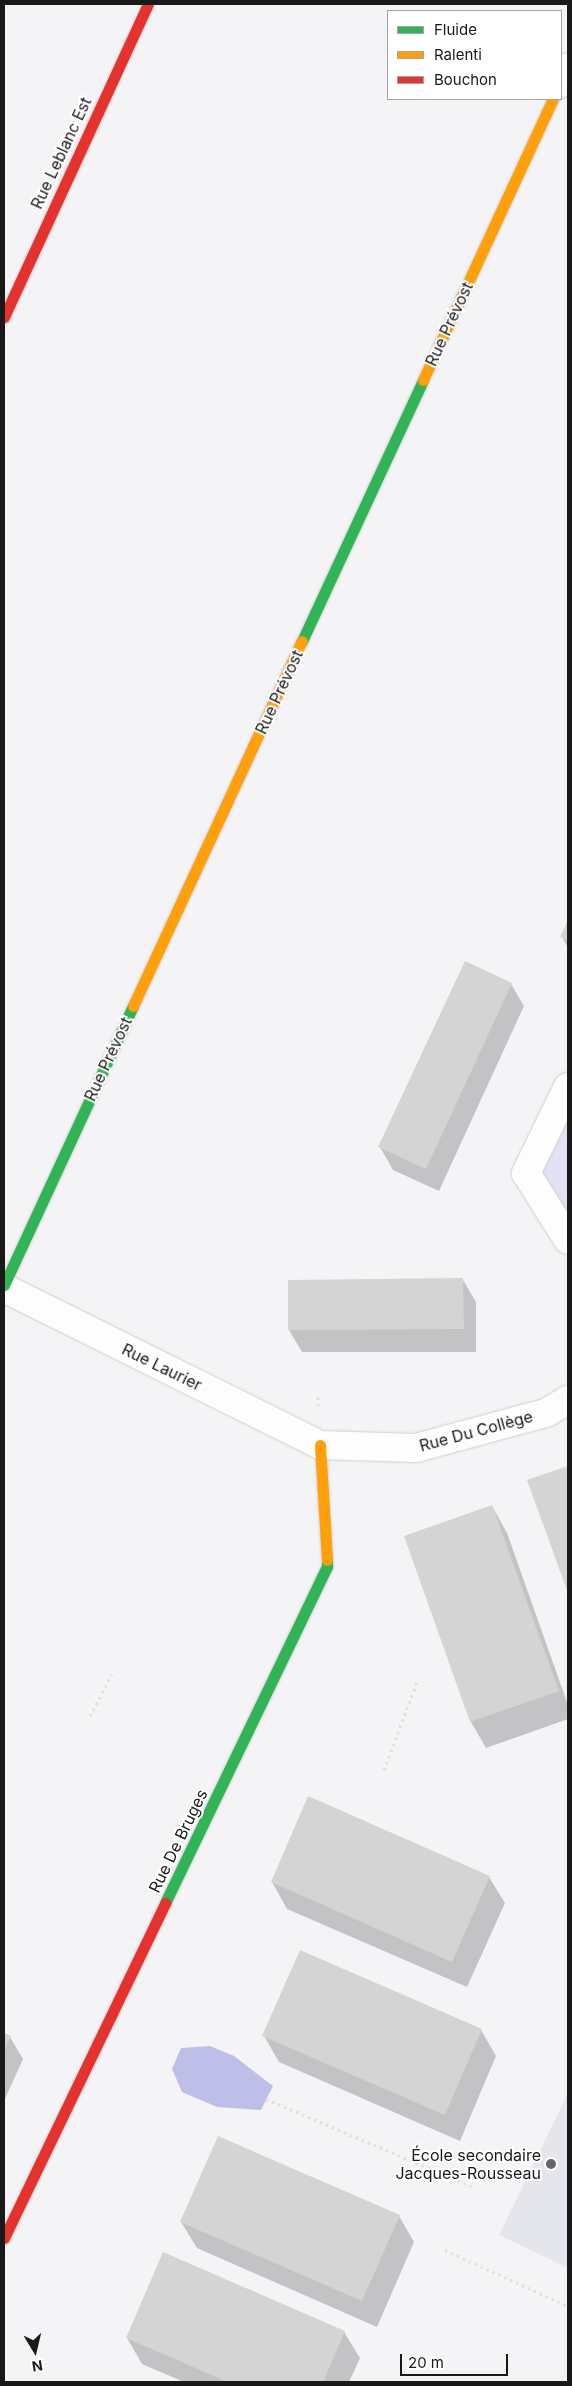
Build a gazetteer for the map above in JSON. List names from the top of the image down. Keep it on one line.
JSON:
{"streets":{"street":["Rue Leblanc Est","Rue Prévost","Rue Laurier","Rue Du Collège","Rue De Bruges"]},"crossings":[["Rue Prévost","Rue Laurier"],["Rue Laurier","Rue Du Collège"],["Rue Laurier","Rue De Bruges"],["Rue Du Collège","Rue De Bruges"]],"places":["École secondaire Jacques-Rousseau"],"legend":["Fluide","Ralenti","Bouchon"],"scale_bar":"20 m","north":"bottom"}
